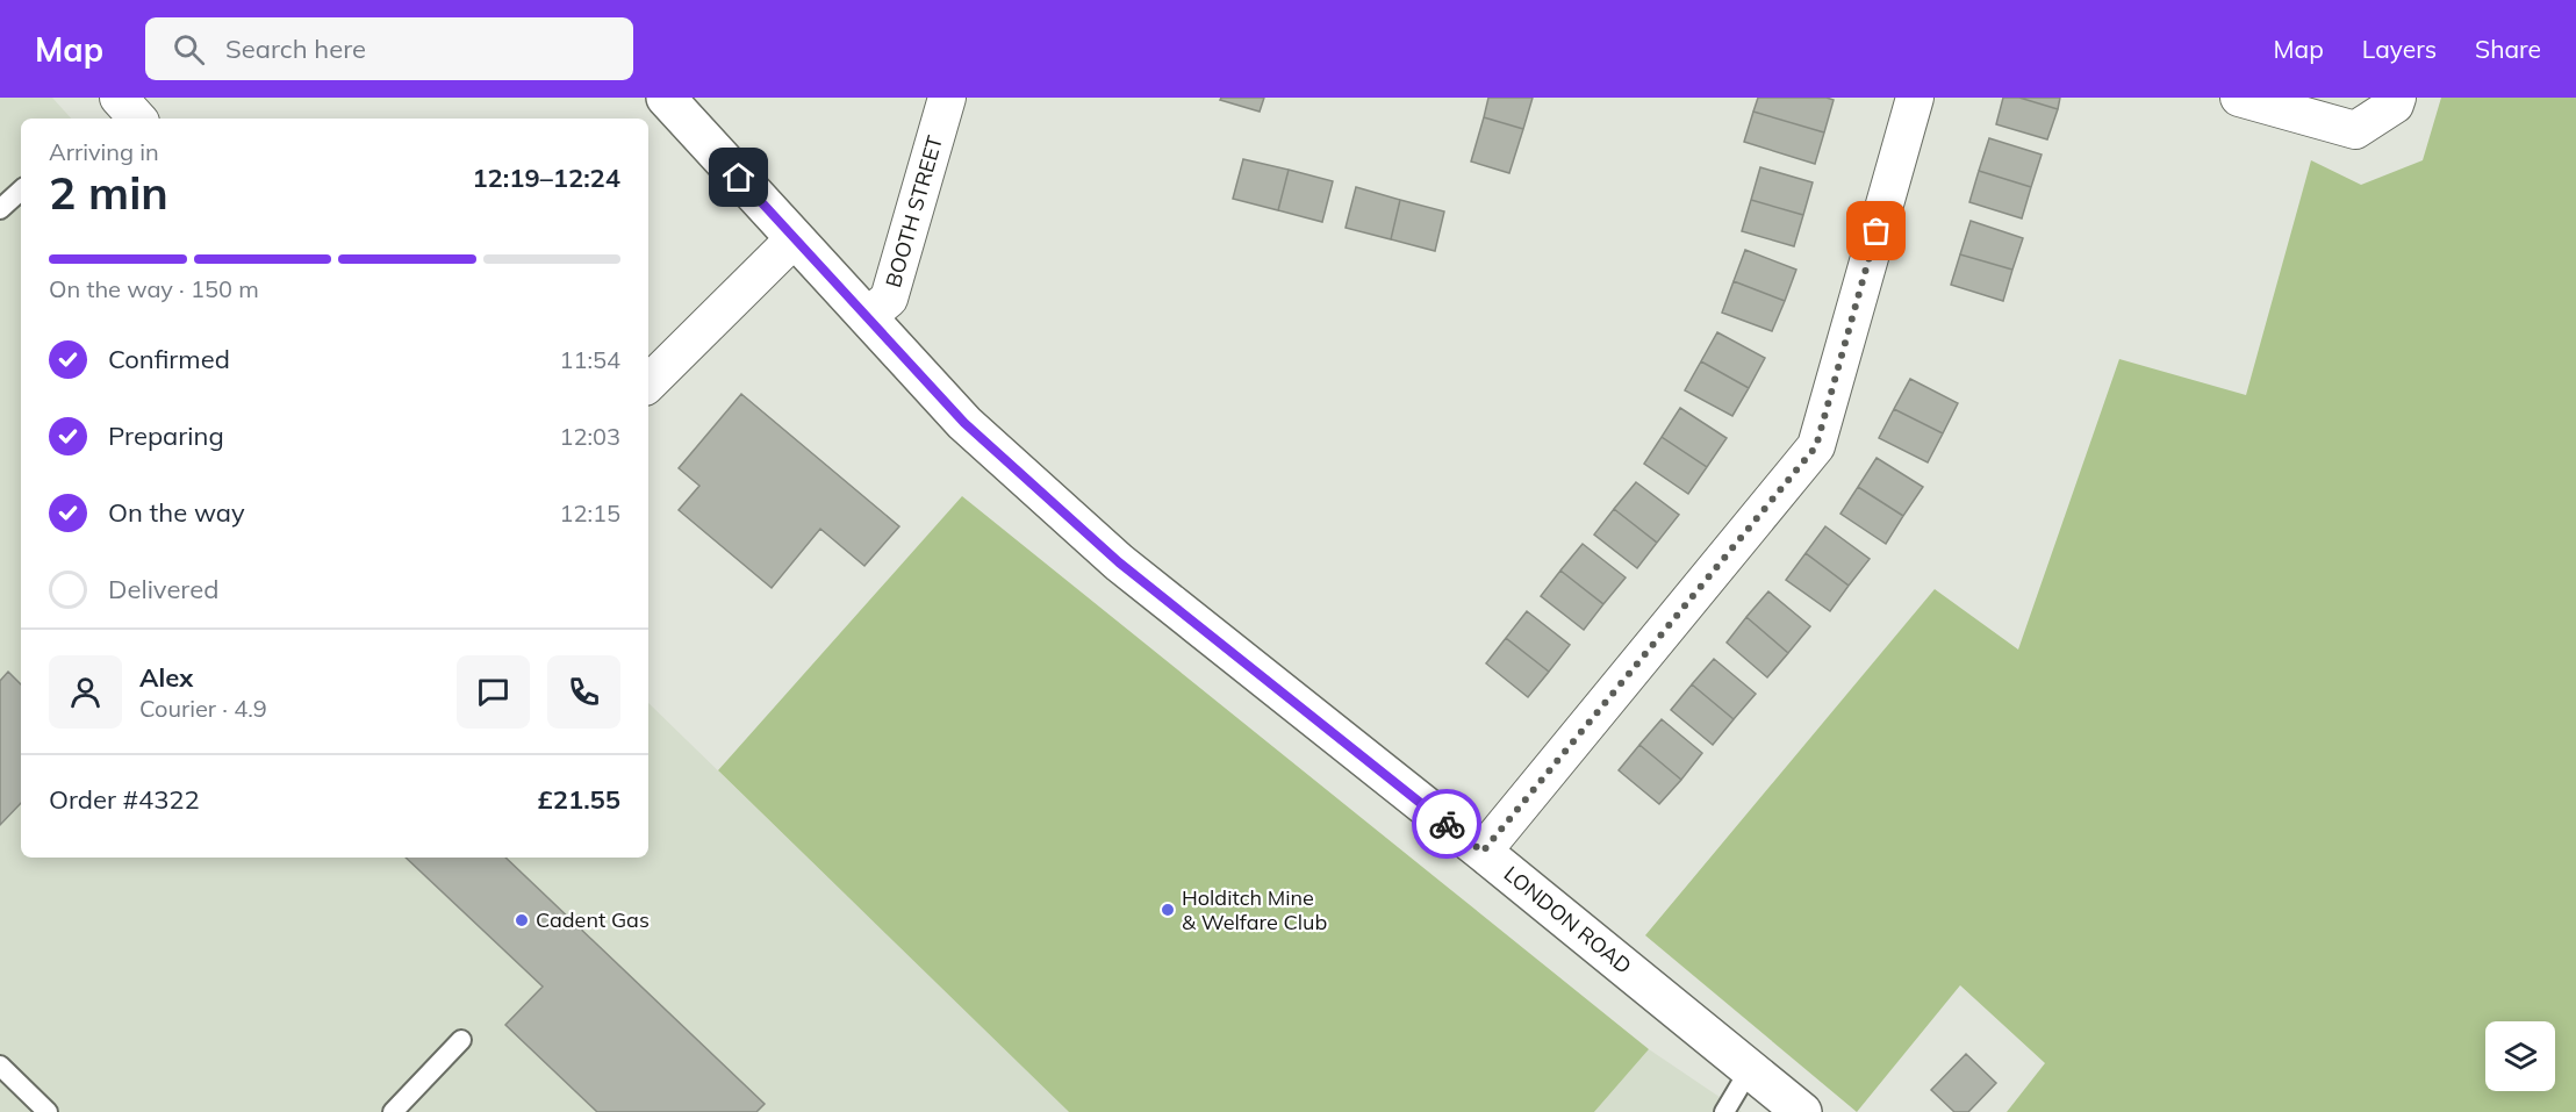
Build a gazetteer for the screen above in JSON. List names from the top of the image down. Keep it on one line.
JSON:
{"streets":{"main road":["LONDON ROAD"],"street":["BOOTH STREET"]},"crossings":[["BOOTH STREET","LONDON ROAD"]],"places":["Holditch Mine & Welfare Club","Cadent Gas"],"page":{"header":"Map","search":"Search here","nav":["Map","Layers","Share"],"heading":["2 min","Arriving in","12:19–12:24"],"panel":["Alex","Courier · 4.9","Order #4322","£21.55"],"bar":"On the way · 150 m","list":[["Confirmed","11:54"],["Preparing","12:03"],["On the way","12:15"],"Delivered"]}}
